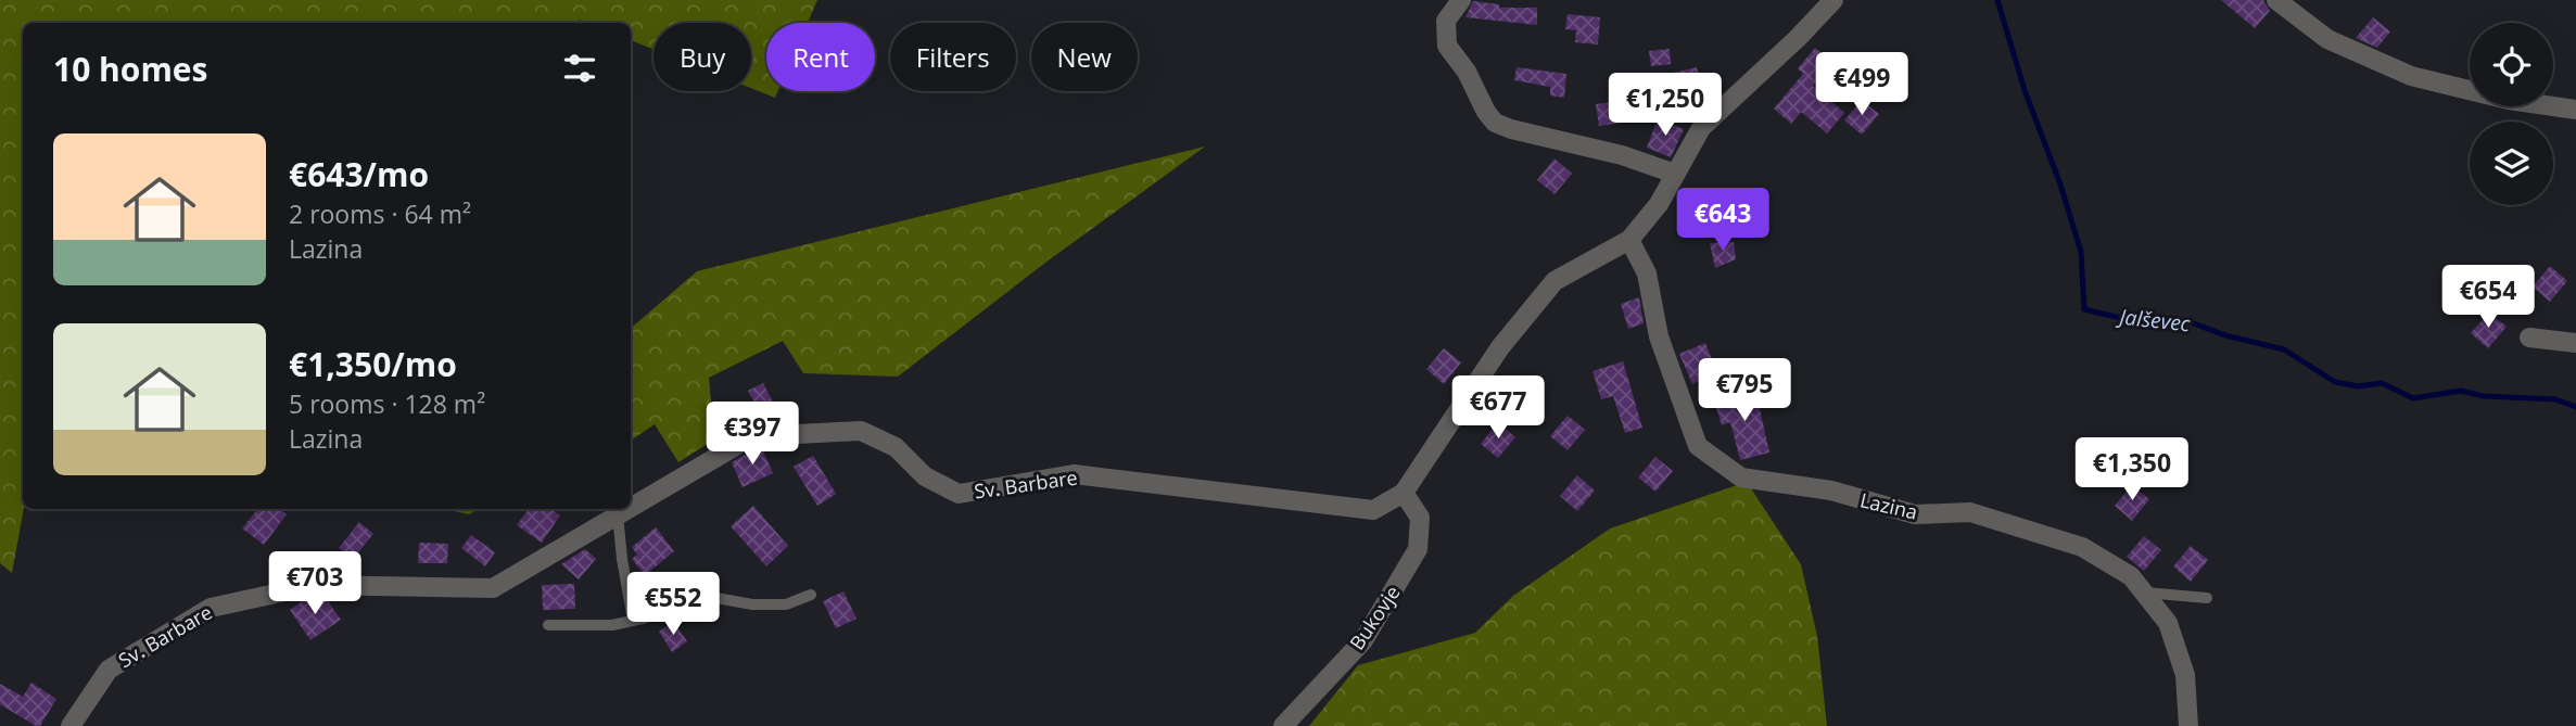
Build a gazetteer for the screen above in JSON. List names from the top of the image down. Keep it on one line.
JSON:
{"streets":{"street":["Sv. Barbare","Lazina","Bukovje"]},"crossings":[["Sv. Barbare","Bukovje"]],"water":["Jalševec"],"page":{"chip":["Buy","Rent","Filters","New"],"heading":"10 homes","price":["€499","€1,250","€643","€654","€795","€677","€397","€1,350","€703","€552"],"list":[{"name":"€643/mo","note":"2 rooms · 64 m² · Lazina"},{"name":"€1,350/mo","note":"5 rooms · 128 m² · Lazina"}]}}
